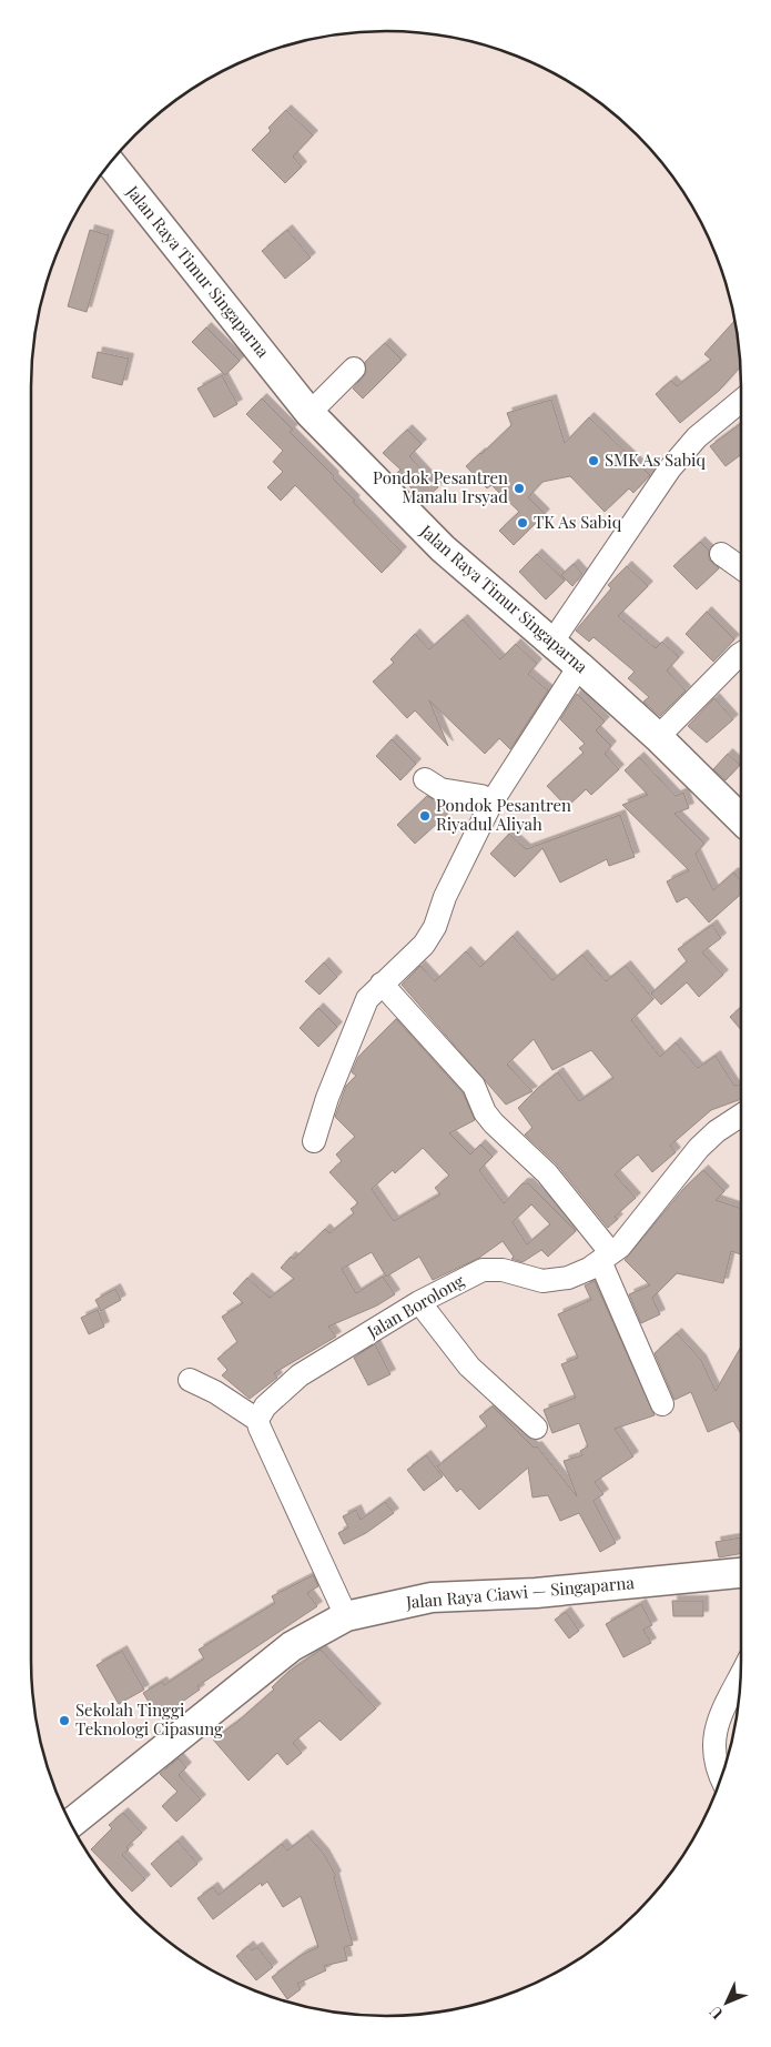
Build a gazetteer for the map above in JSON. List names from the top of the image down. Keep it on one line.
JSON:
{"streets":{"main road":["Jalan Raya Timur Singaparna","Jalan Raya Ciawi — Singaparna"],"street":["Jalan Borolong"]},"places":["SMK As Sabiq","Pondok Pesantren Manalu Irsyad","TK As Sabiq","Pondok Pesantren Riyadul Aliyah","Sekolah Tinggi Teknologi Cipasung"],"north":"bottom left"}
